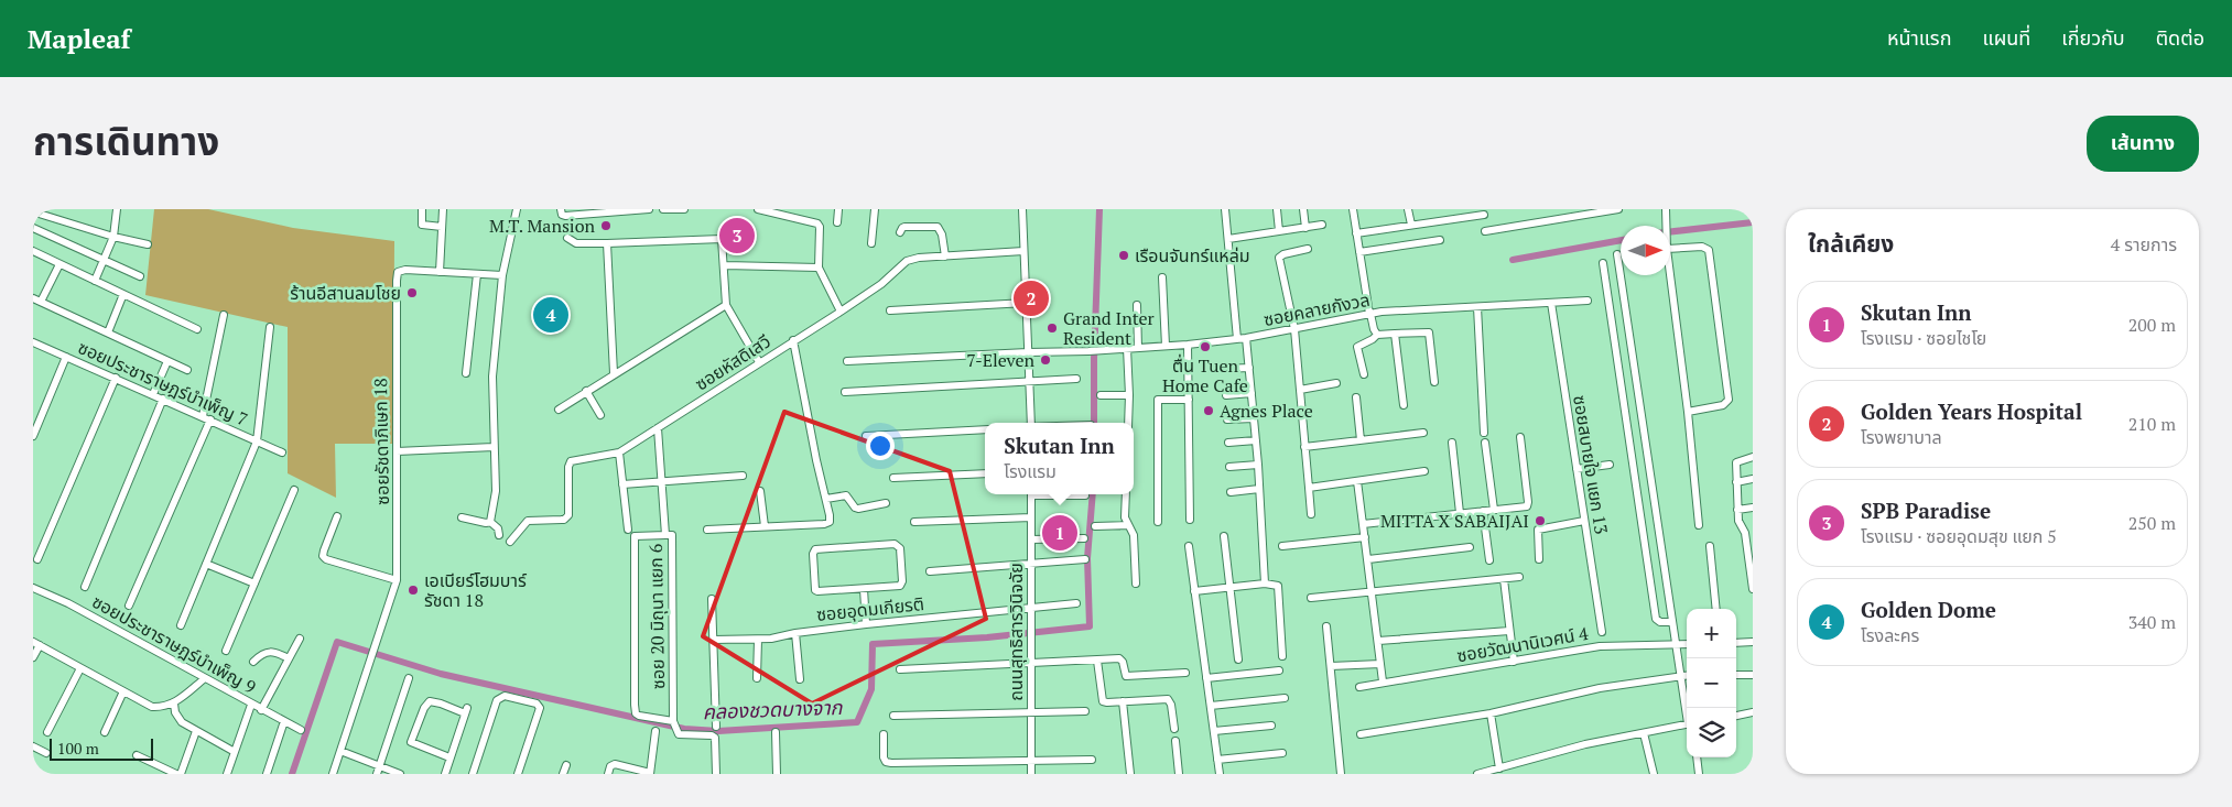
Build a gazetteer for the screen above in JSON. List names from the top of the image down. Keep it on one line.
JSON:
{"streets":{"street":["ซอยคลายกังวล","ซอยหัสดิเสวี","ซอยประชาราษฎร์บำเพ็ญ 7","ซอยรัชดาภิเษก 18","ซอยสบายใจ แยก 13","ซอยอุดมเกียรติ","ซอย 20 มิถุนา แยก 6","ถนนสุทธิสารวินิจฉัย","ซอยประชาราษฎร์บำเพ็ญ 9","ซอยวัฒนานิเวศน์ 4"]},"crossings":[["ซอยคลายกังวล","ซอยสบายใจ แยก 13"],["ซอยหัสดิเสวี","ซอย 20 มิถุนา แยก 6"],["ซอยอุดมเกียรติ","ถนนสุทธิสารวินิจฉัย"]],"water":["คลองชวดบางจาก"],"places":["M.T. Mansion","เรือนจันทร์แหล่ม","ร้านอีสานลมโชย","Grand Inter Resident","ตื่น Tuen Home Cafe","7-Eleven","Agnes Place","MITTA X SABAIJAI","เอเบียร์โฮมบาร์ รัชดา 18"],"scale_bar":"100 m","north":"right","page":{"header":"Mapleaf","nav":["หน้าแรก","แผนที่","เกี่ยวกับ","ติดต่อ"],"title":"การเดินทาง","buttons":"เส้นทาง","heading":["ใกล้เคียง","4 รายการ"],"pins":["3","2","4","1"],"list":[{"mark":"1","name":"Skutan Inn","note":"โรงแรม · ซอยไชโย","value":"200 m"},{"mark":"2","name":"Golden Years Hospital","note":"โรงพยาบาล","value":"210 m"},{"mark":"3","name":"SPB Paradise","note":"โรงแรม · ซอยอุดมสุข แยก 5","value":"250 m"},{"mark":"4","name":"Golden Dome","note":"โรงละคร","value":"340 m"}],"popup":["Skutan Inn","โรงแรม"],"map_buttons":["+","−"],"scale":"100 m"}}
